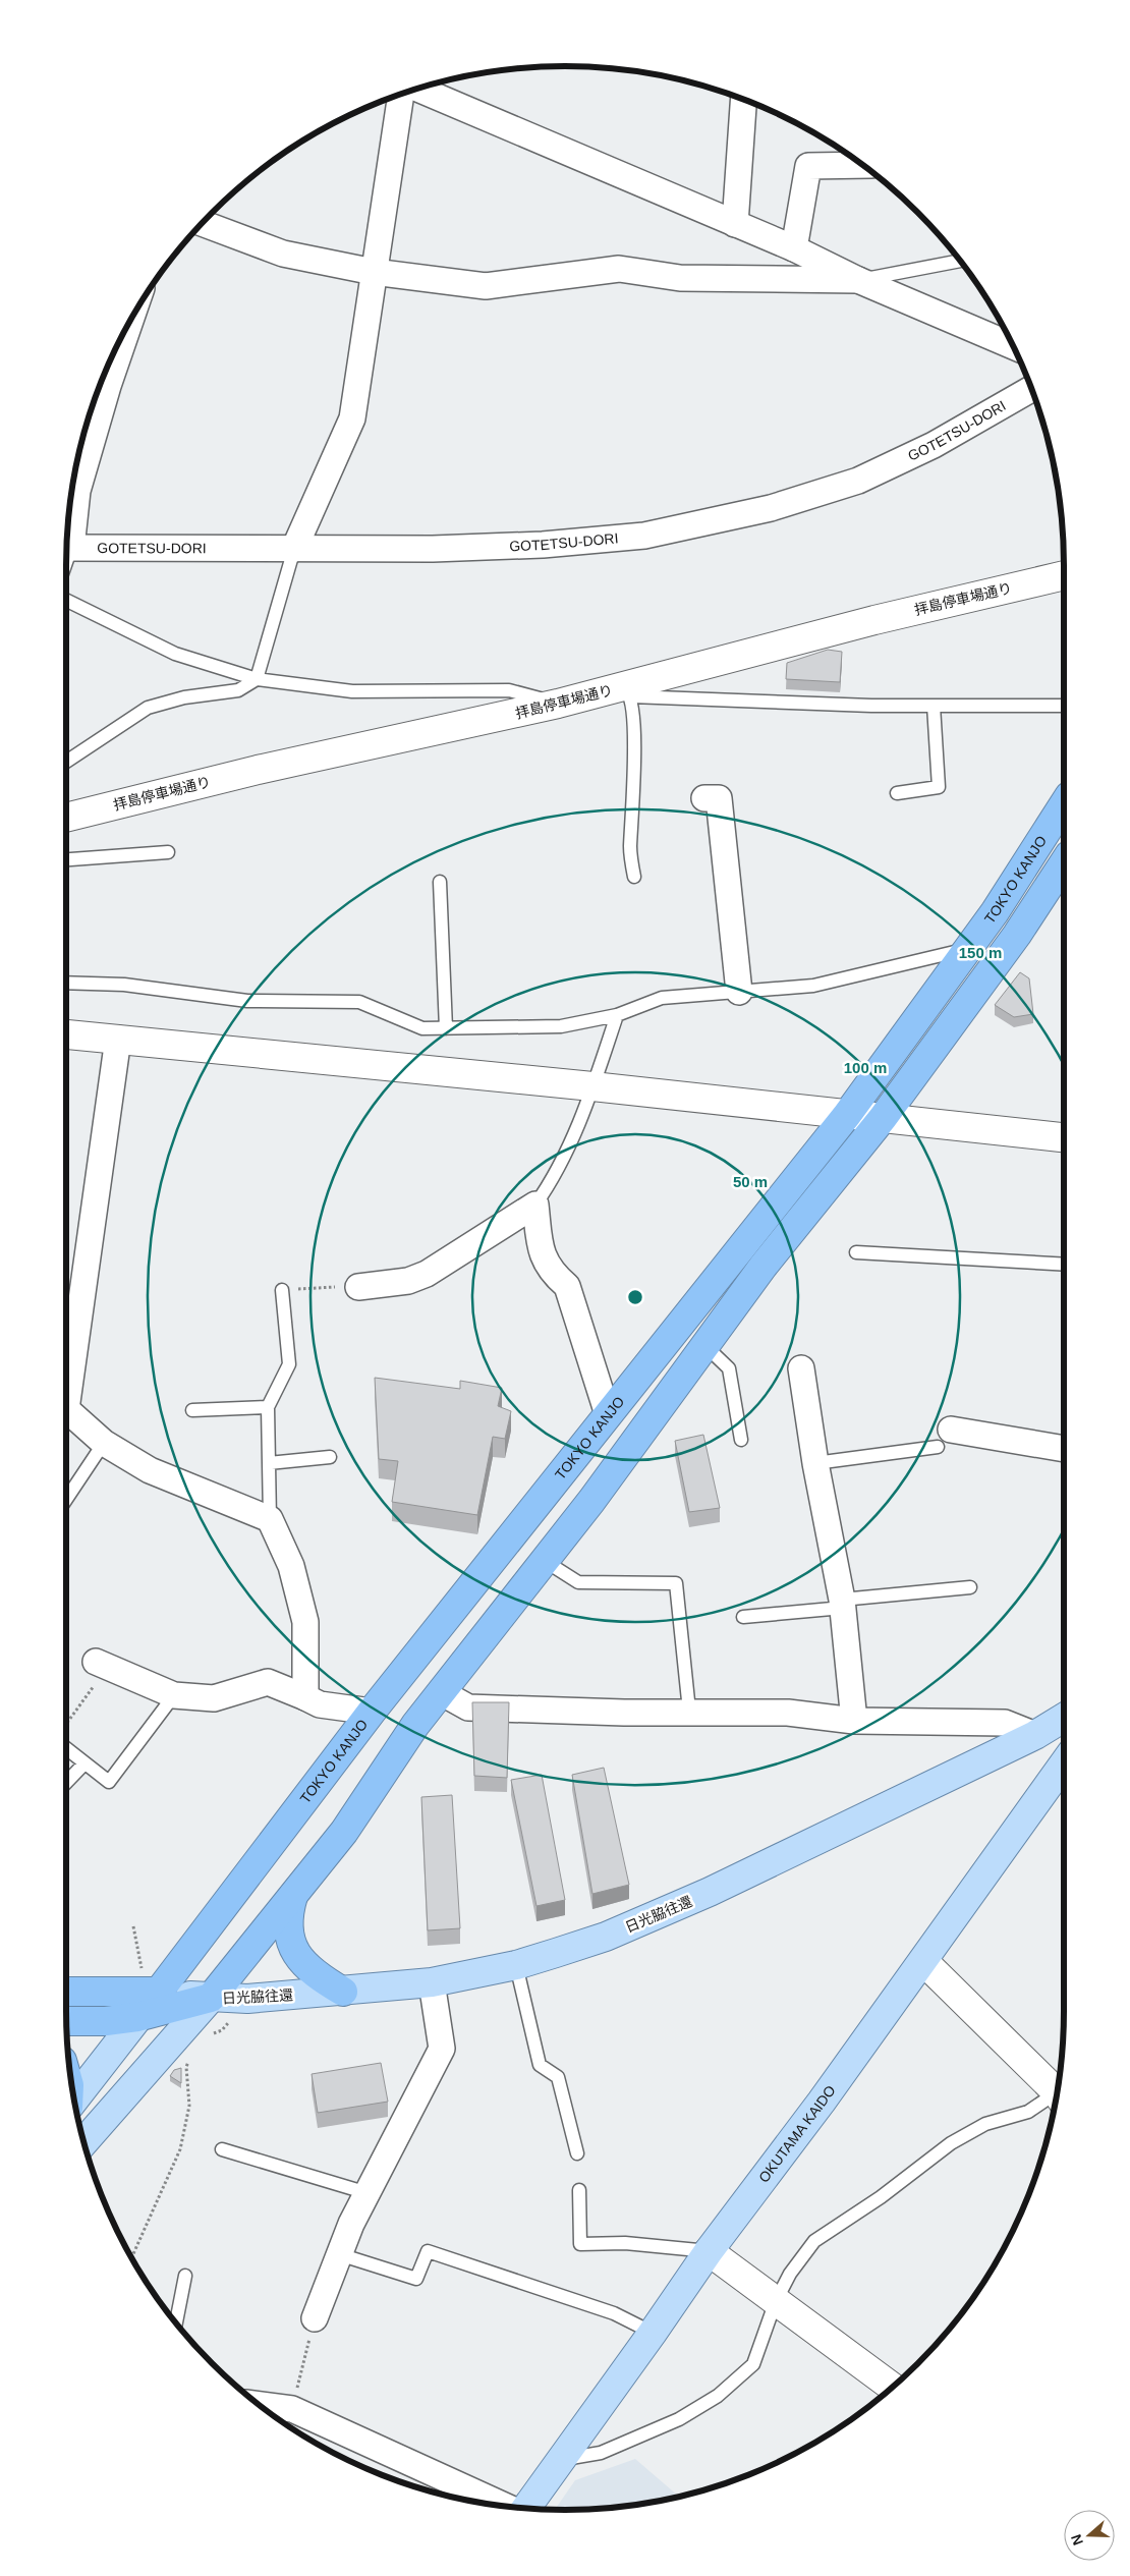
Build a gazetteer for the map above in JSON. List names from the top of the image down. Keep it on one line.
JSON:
{"streets":{"highway":["TOKYO KANJO"],"main road":["日光脇往還","OKUTAMA KAIDO"],"street":["GOTETSU-DORI","拝島停車場通り"]},"crossings":[["TOKYO KANJO","日光脇往還"]],"north":"left","rings":["150 m","100 m","50 m"]}
